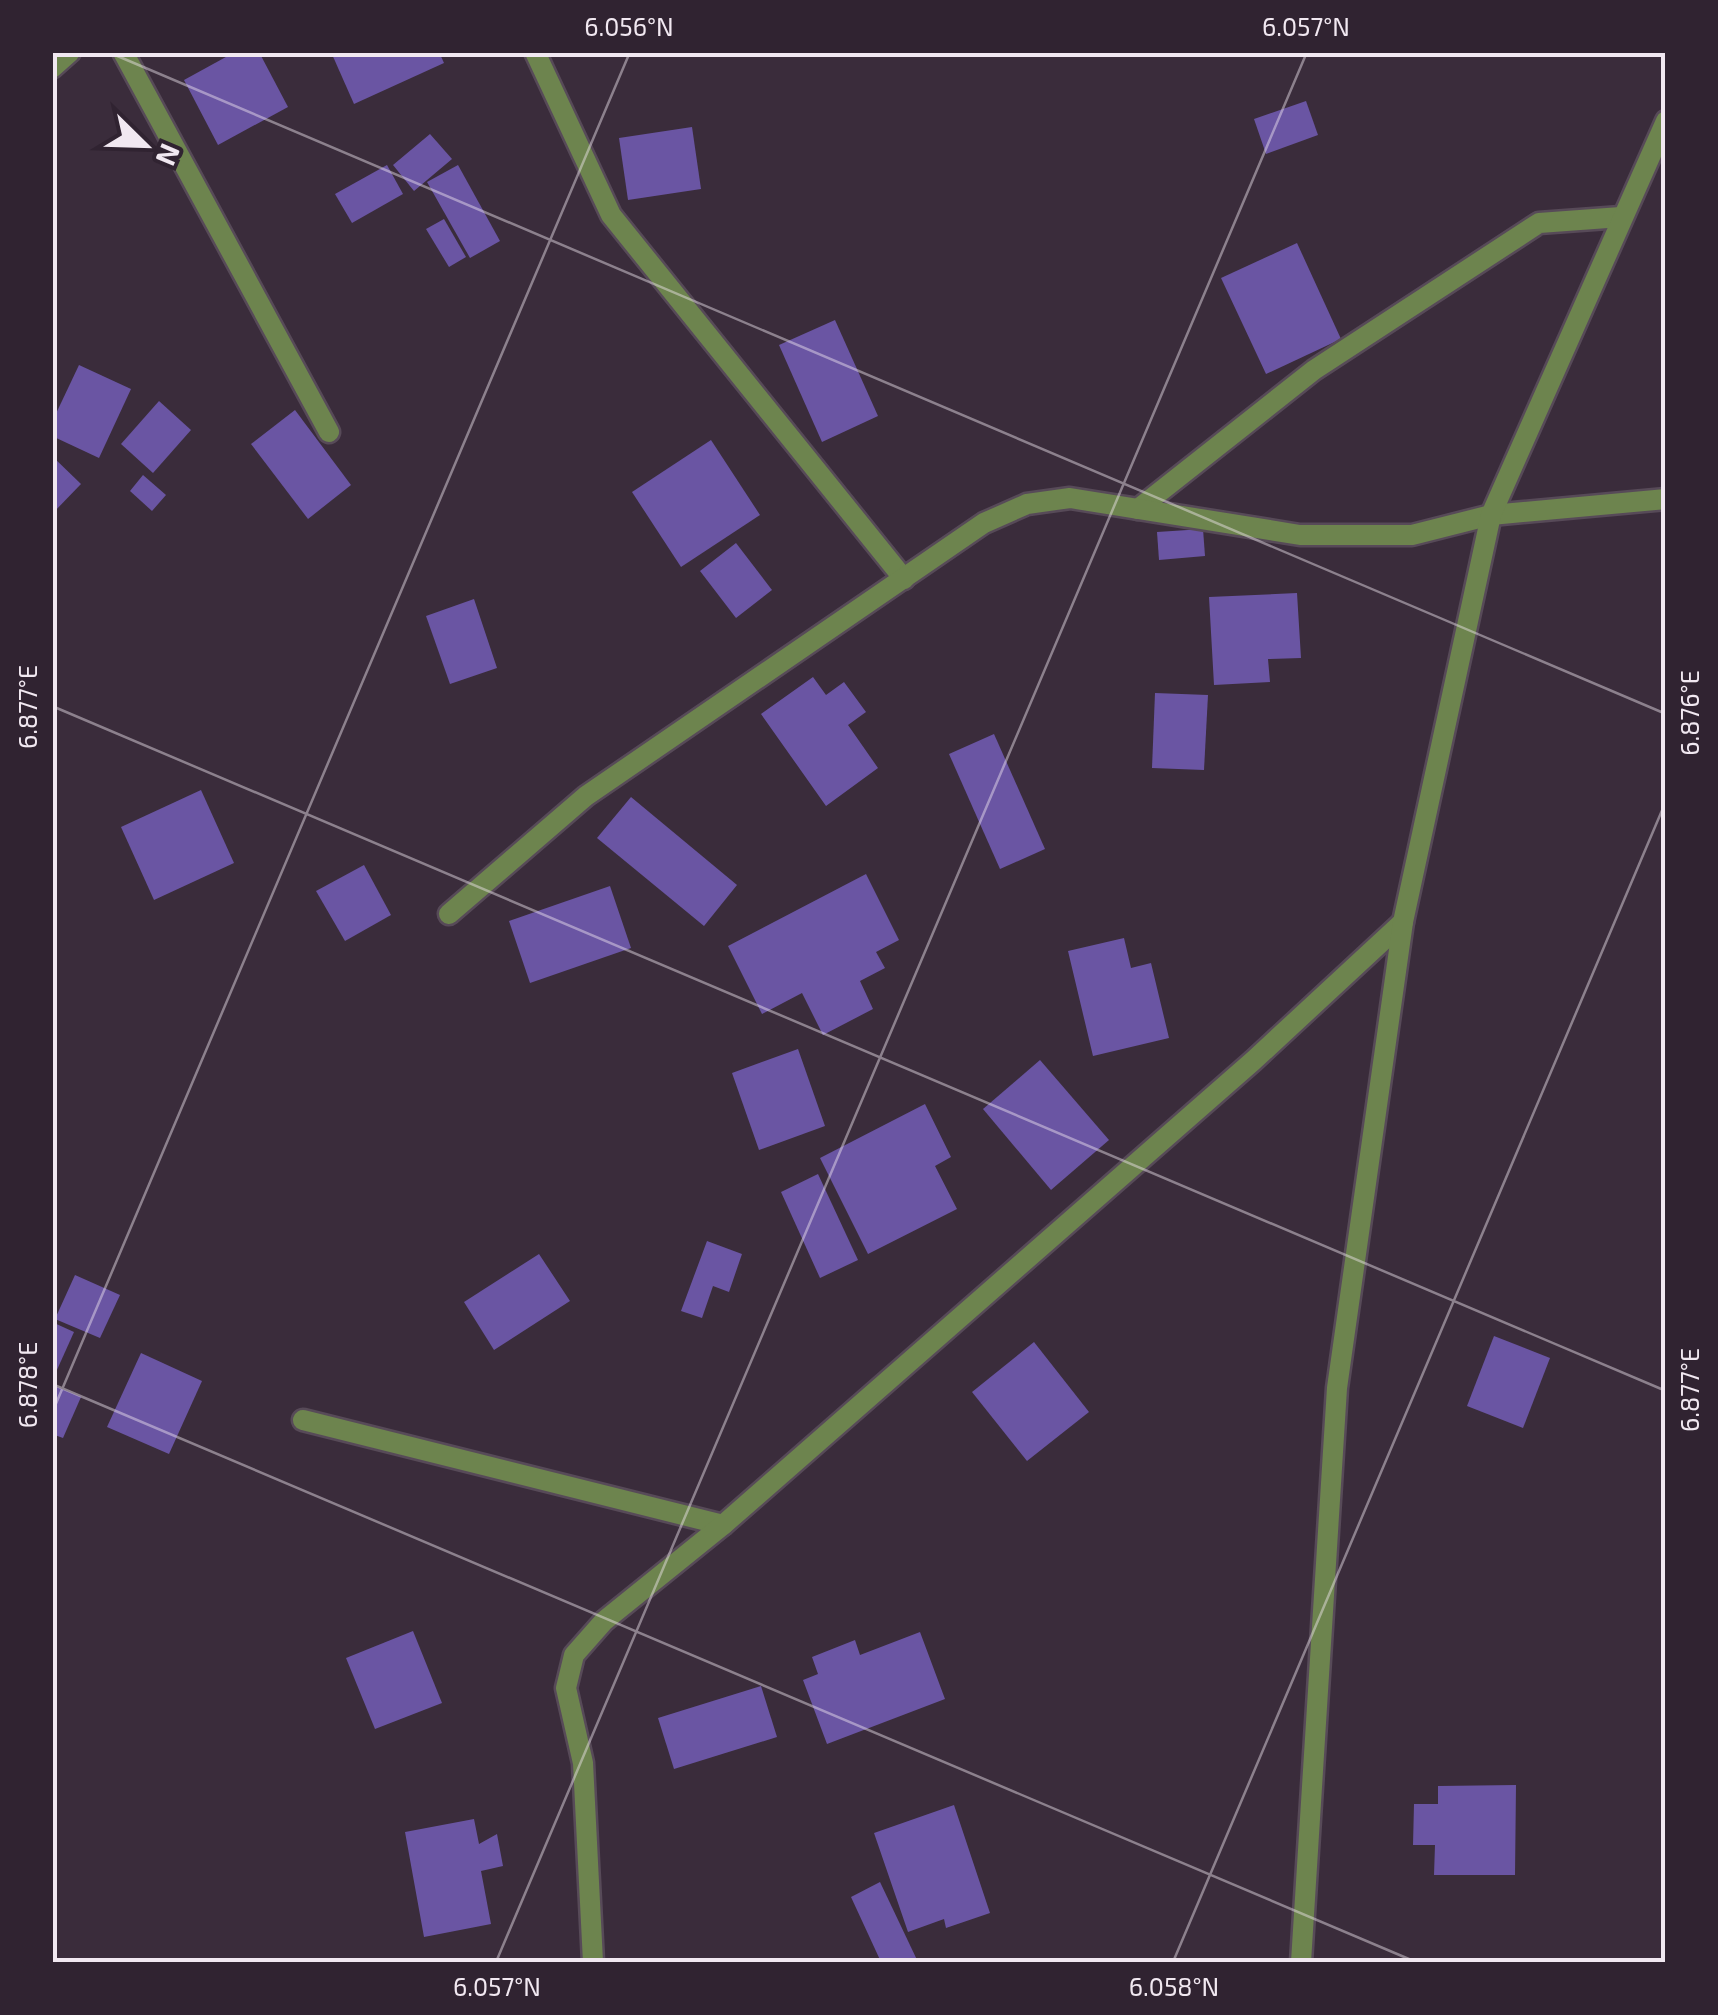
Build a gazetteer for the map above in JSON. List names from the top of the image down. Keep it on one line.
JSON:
{"north":"bottom right","coordinates":["6.056°N","6.057°N","6.877°E","6.876°E","6.878°E","6.058°N"]}
